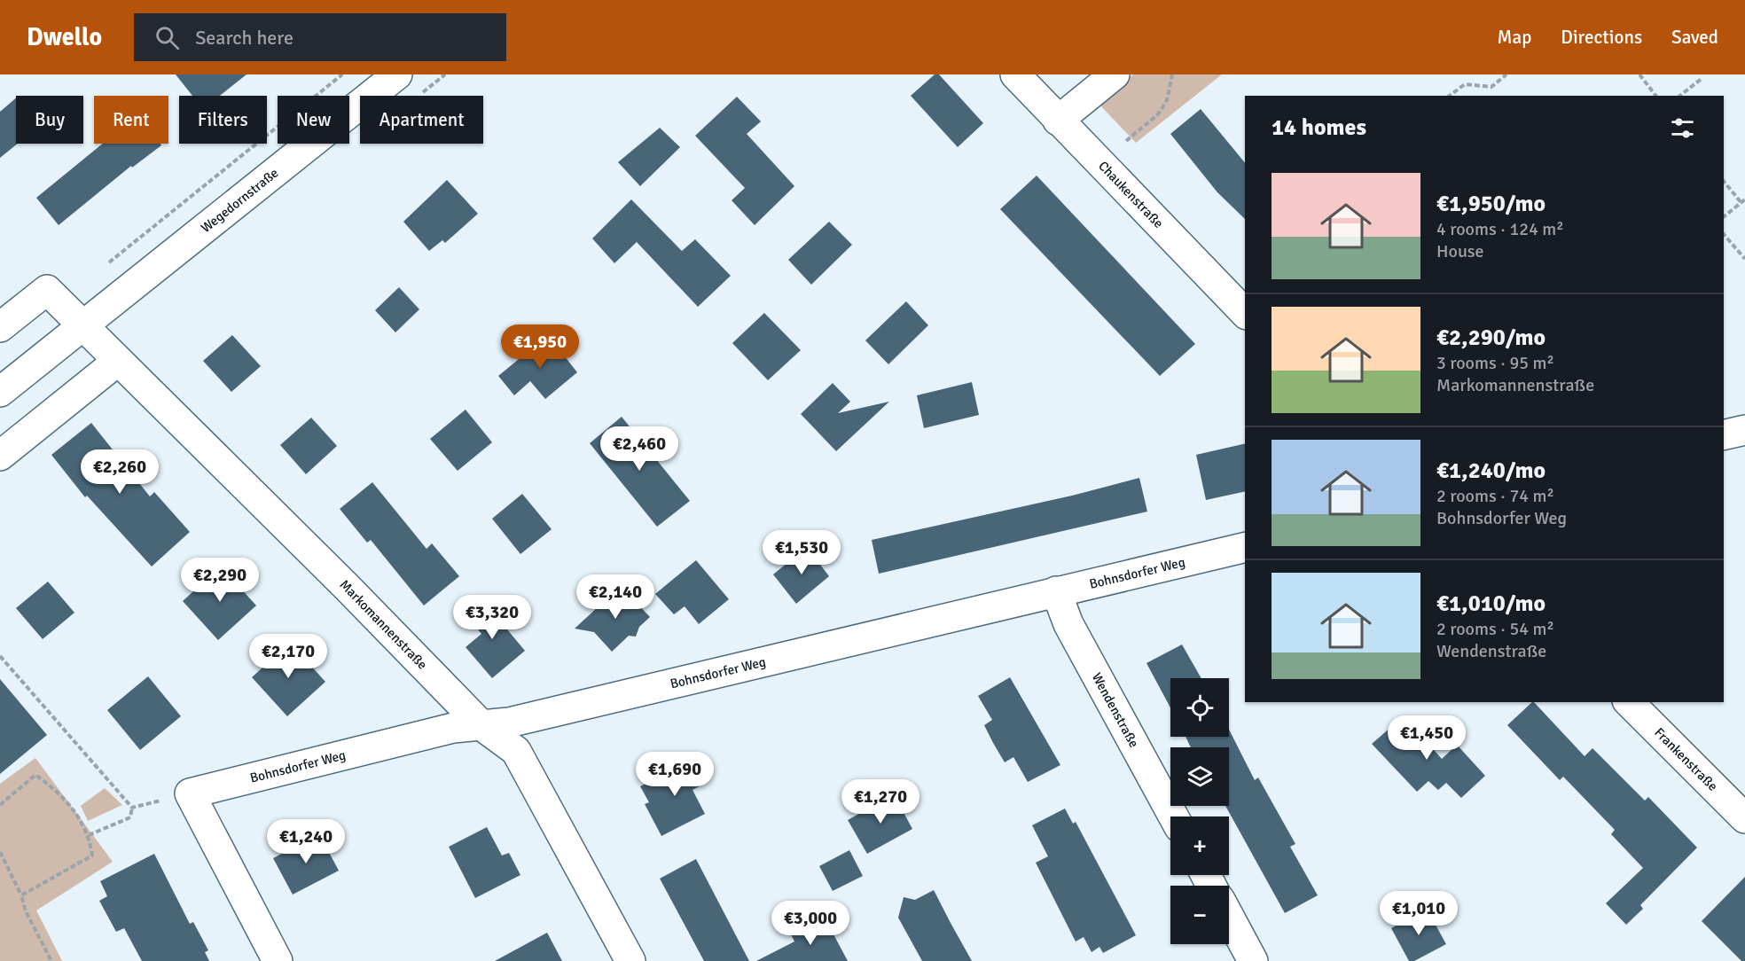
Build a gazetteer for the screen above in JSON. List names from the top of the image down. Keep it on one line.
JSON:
{"streets":{"street":["Chaukenstraße","Wegedornstraße","Bohnsdorfer Weg","Markomannenstraße","Wendenstraße","Frankenstraße"]},"crossings":[["Wegedornstraße","Markomannenstraße"],["Bohnsdorfer Weg","Markomannenstraße"],["Bohnsdorfer Weg","Wendenstraße"]],"page":{"header":"Dwello","search":"Search here","nav":["Map","Directions","Saved"],"chip":["Buy","Rent","Filters","New","Apartment"],"heading":"14 homes","list":[{"name":"€1,950/mo","note":"4 rooms · 124 m² · House"},{"name":"€2,290/mo","note":"3 rooms · 95 m² · Markomannenstraße"},{"name":"€1,240/mo","note":"2 rooms · 74 m² · Bohnsdorfer Weg"},{"name":"€1,010/mo","note":"2 rooms · 54 m² · Wendenstraße"}],"price":["€1,950","€2,460","€2,260","€1,530","€2,290","€2,140","€3,320","€2,170","€1,450","€1,690","€1,270","€1,240","€1,010","€3,000"],"map_buttons":["+","−"]}}
